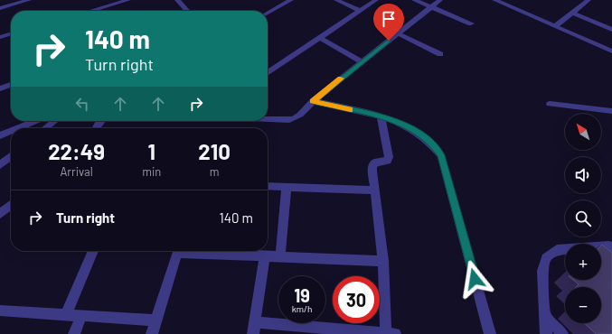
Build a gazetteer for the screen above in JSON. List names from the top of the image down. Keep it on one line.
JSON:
{"north":"top left","page":{"turn":["140 m","Turn right"],"map_buttons":["+","−"],"eta":["22:49","Arrival","1","min","210","m"],"list":[{"name":"Turn right","value":"140 m"}],"speed":"19 km/h","limit":"30"}}
